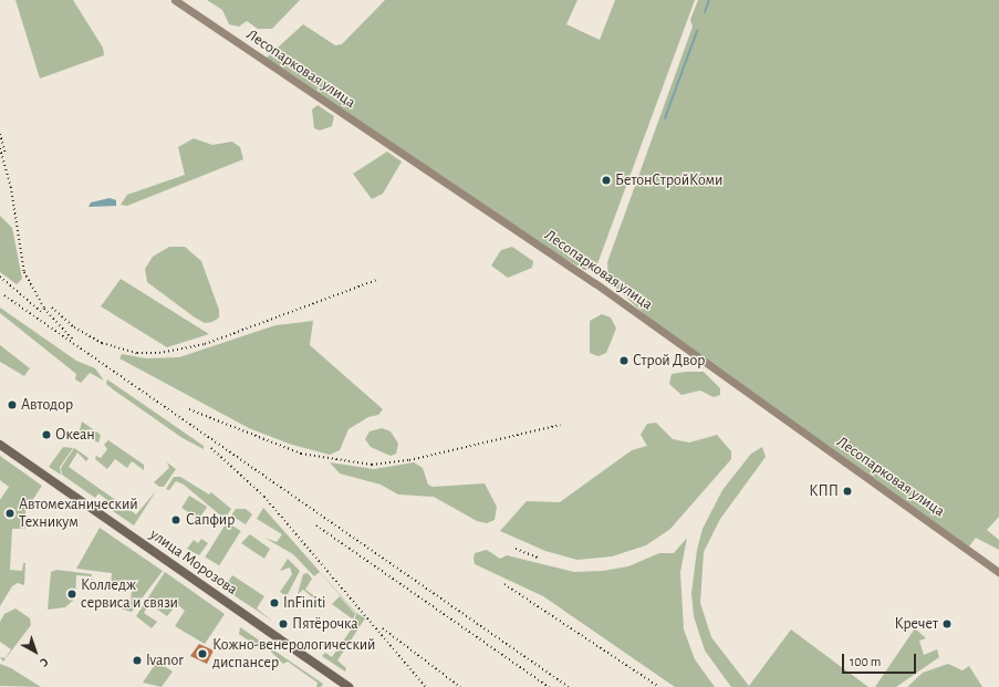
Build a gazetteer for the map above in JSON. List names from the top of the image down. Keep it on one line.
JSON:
{"streets":{"main road":["улица Морозова"],"street":["Лесопарковая улица"]},"places":["БетонСтройКоми","Строй Двор","Автодор","Океан","КПП","Автомеханический Техникум","Сапфир","Колледж сервиса и связи","InFiniti","Пятёрочка","Кречет","Кожно-венерологический диспансер","Ivanor"],"scale_bar":"100 m","north":"bottom right"}
